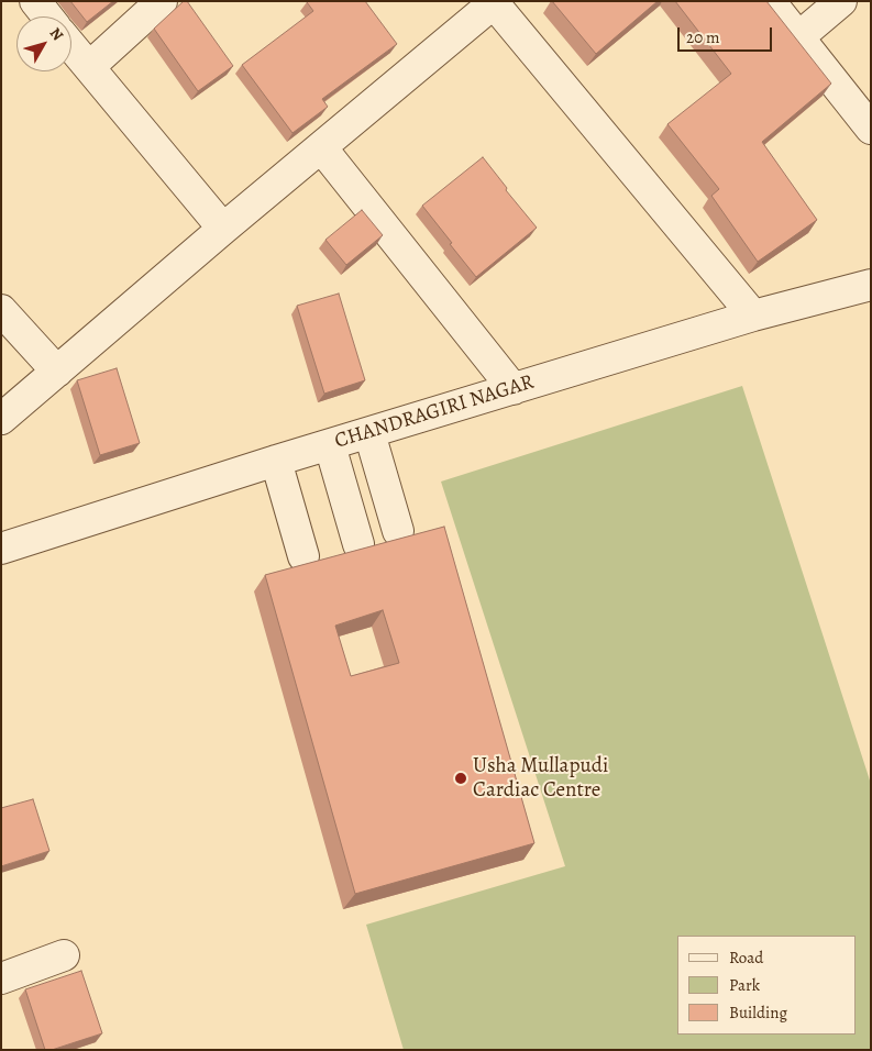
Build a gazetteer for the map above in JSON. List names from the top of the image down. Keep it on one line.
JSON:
{"streets":{"street":["CHANDRAGIRI NAGAR"]},"places":["Usha Mullapudi Cardiac Centre"],"legend":["Road","Park","Building"],"scale_bar":"20 m","north":"top right"}
